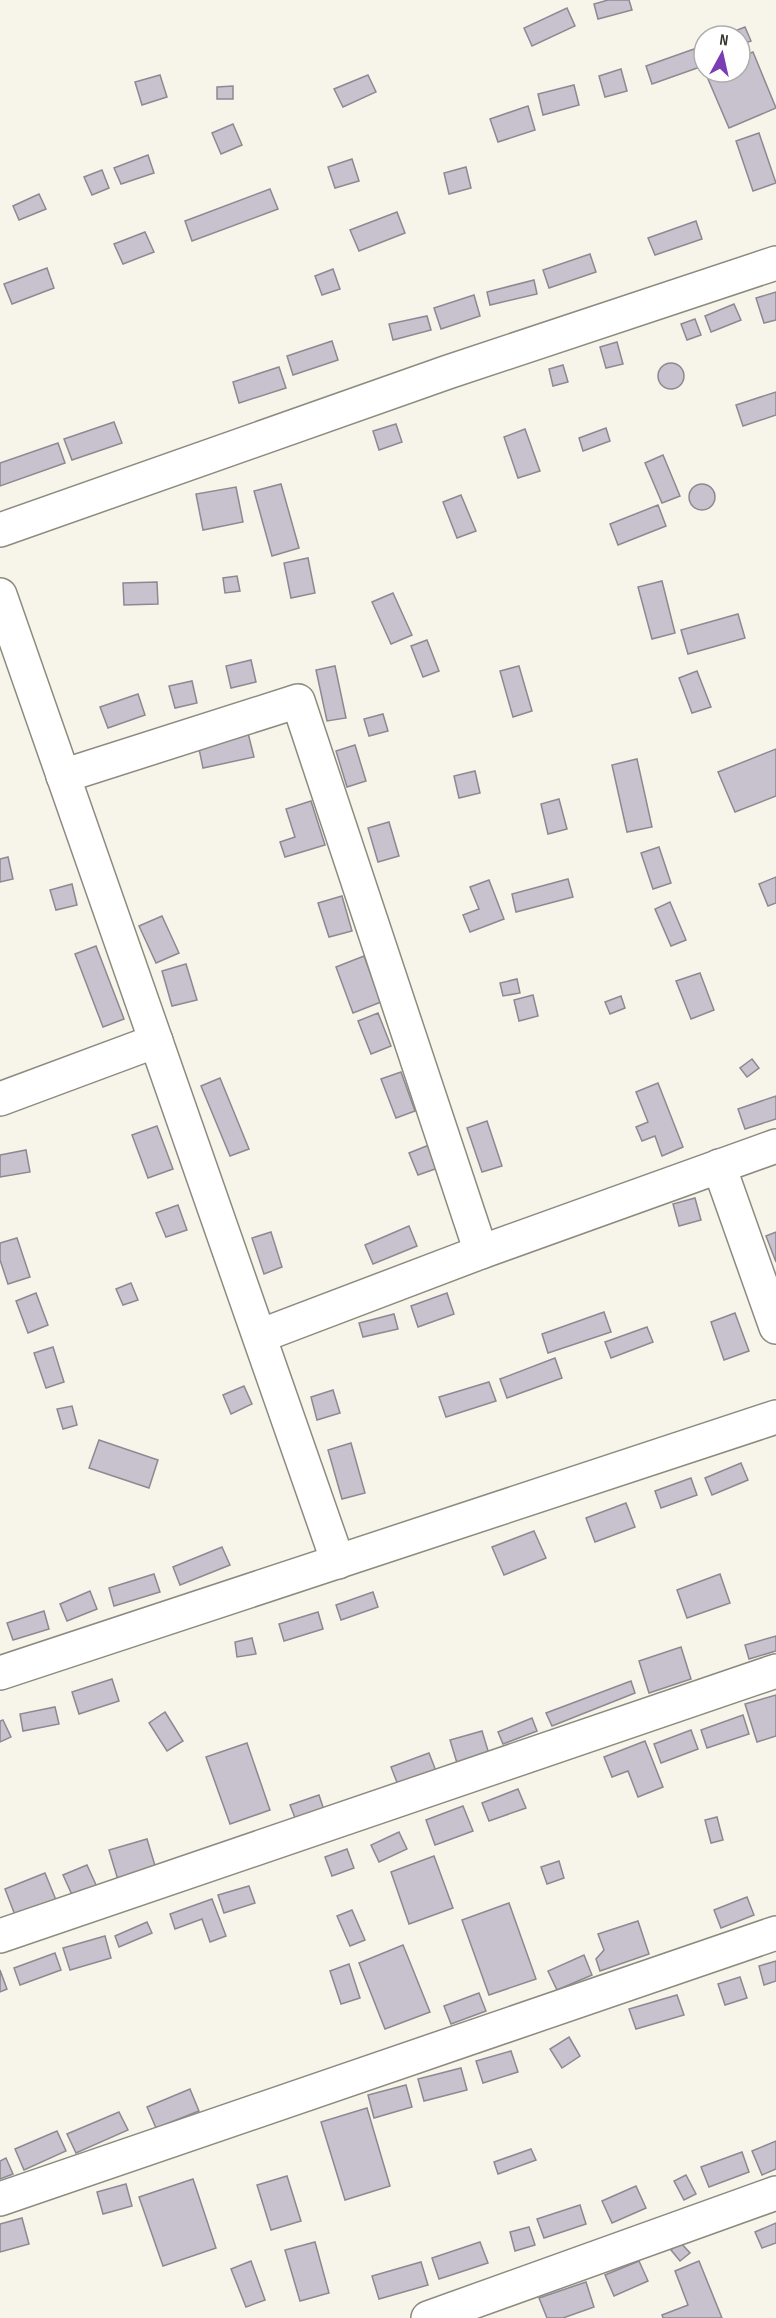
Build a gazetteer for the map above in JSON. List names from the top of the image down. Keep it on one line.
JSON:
{"north":"top"}
